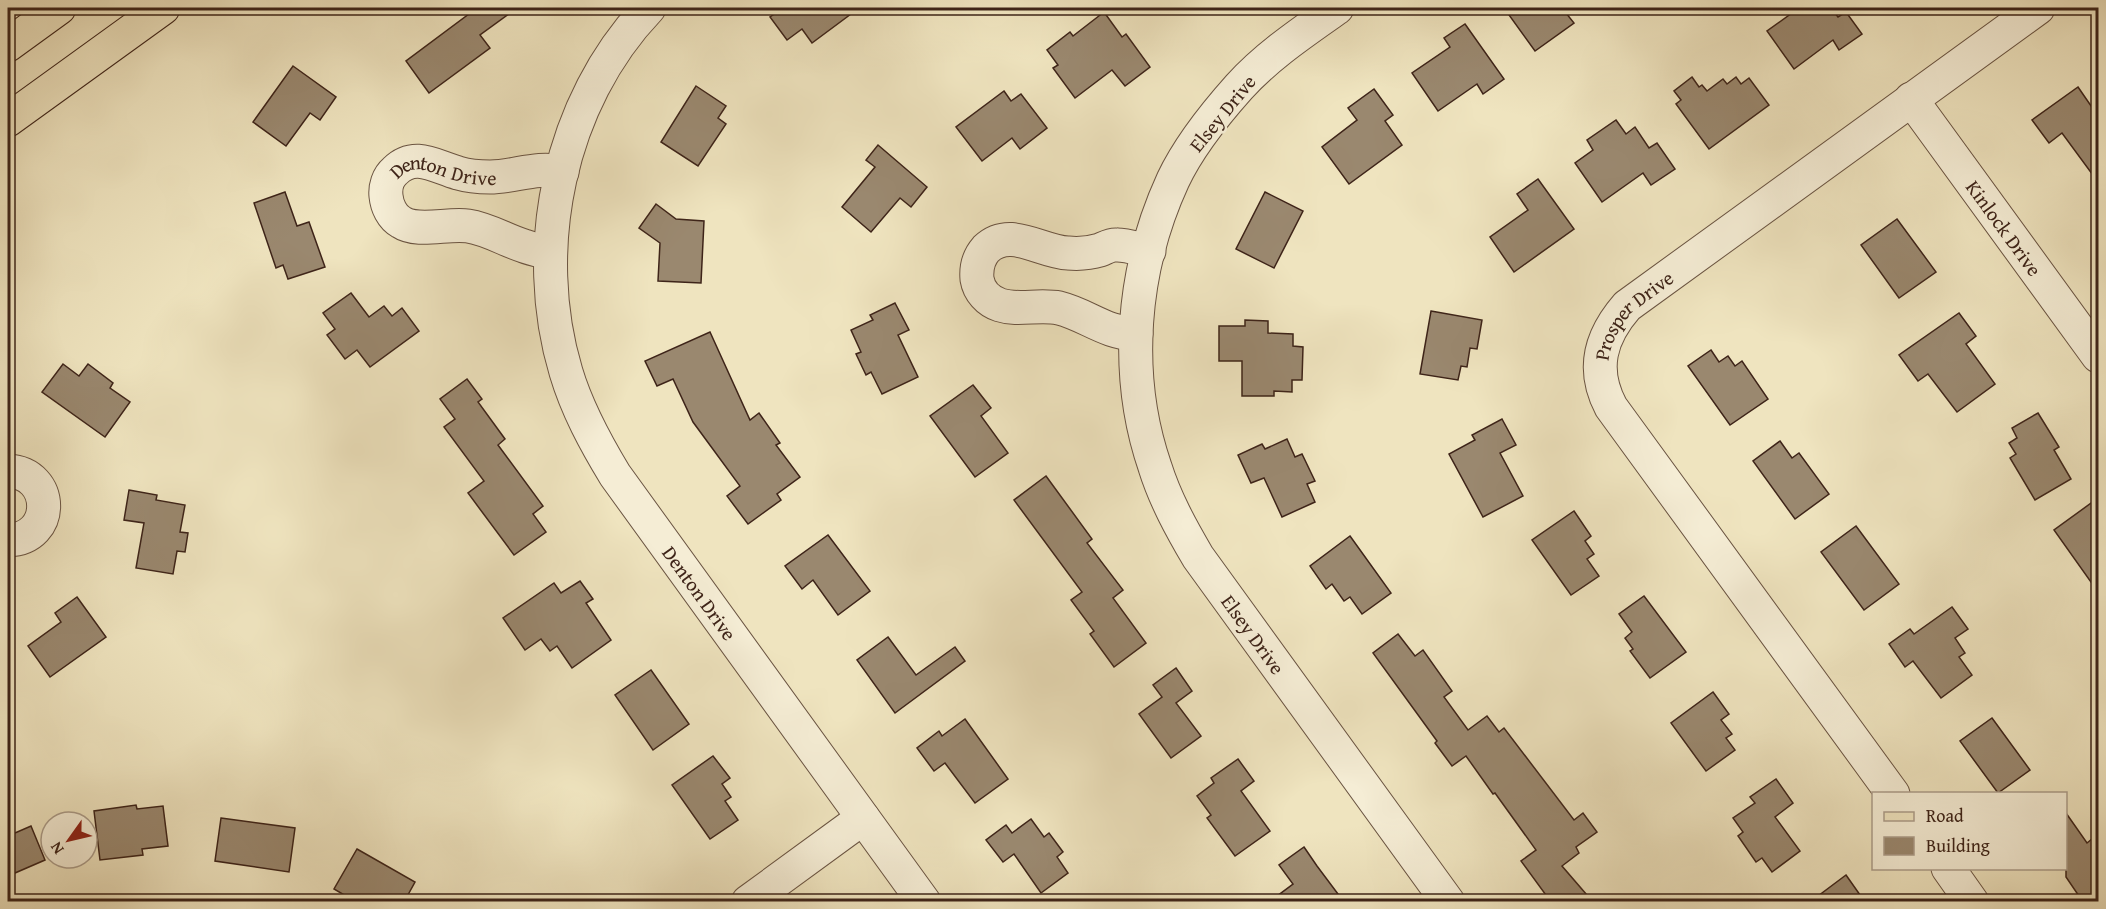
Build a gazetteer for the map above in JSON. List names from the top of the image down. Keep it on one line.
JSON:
{"streets":{"street":["Elsey Drive","Denton Drive","Kinlock Drive","Prosper Drive"]},"crossings":[["Kinlock Drive","Prosper Drive"]],"legend":["Road","Building"],"north":"bottom left"}
